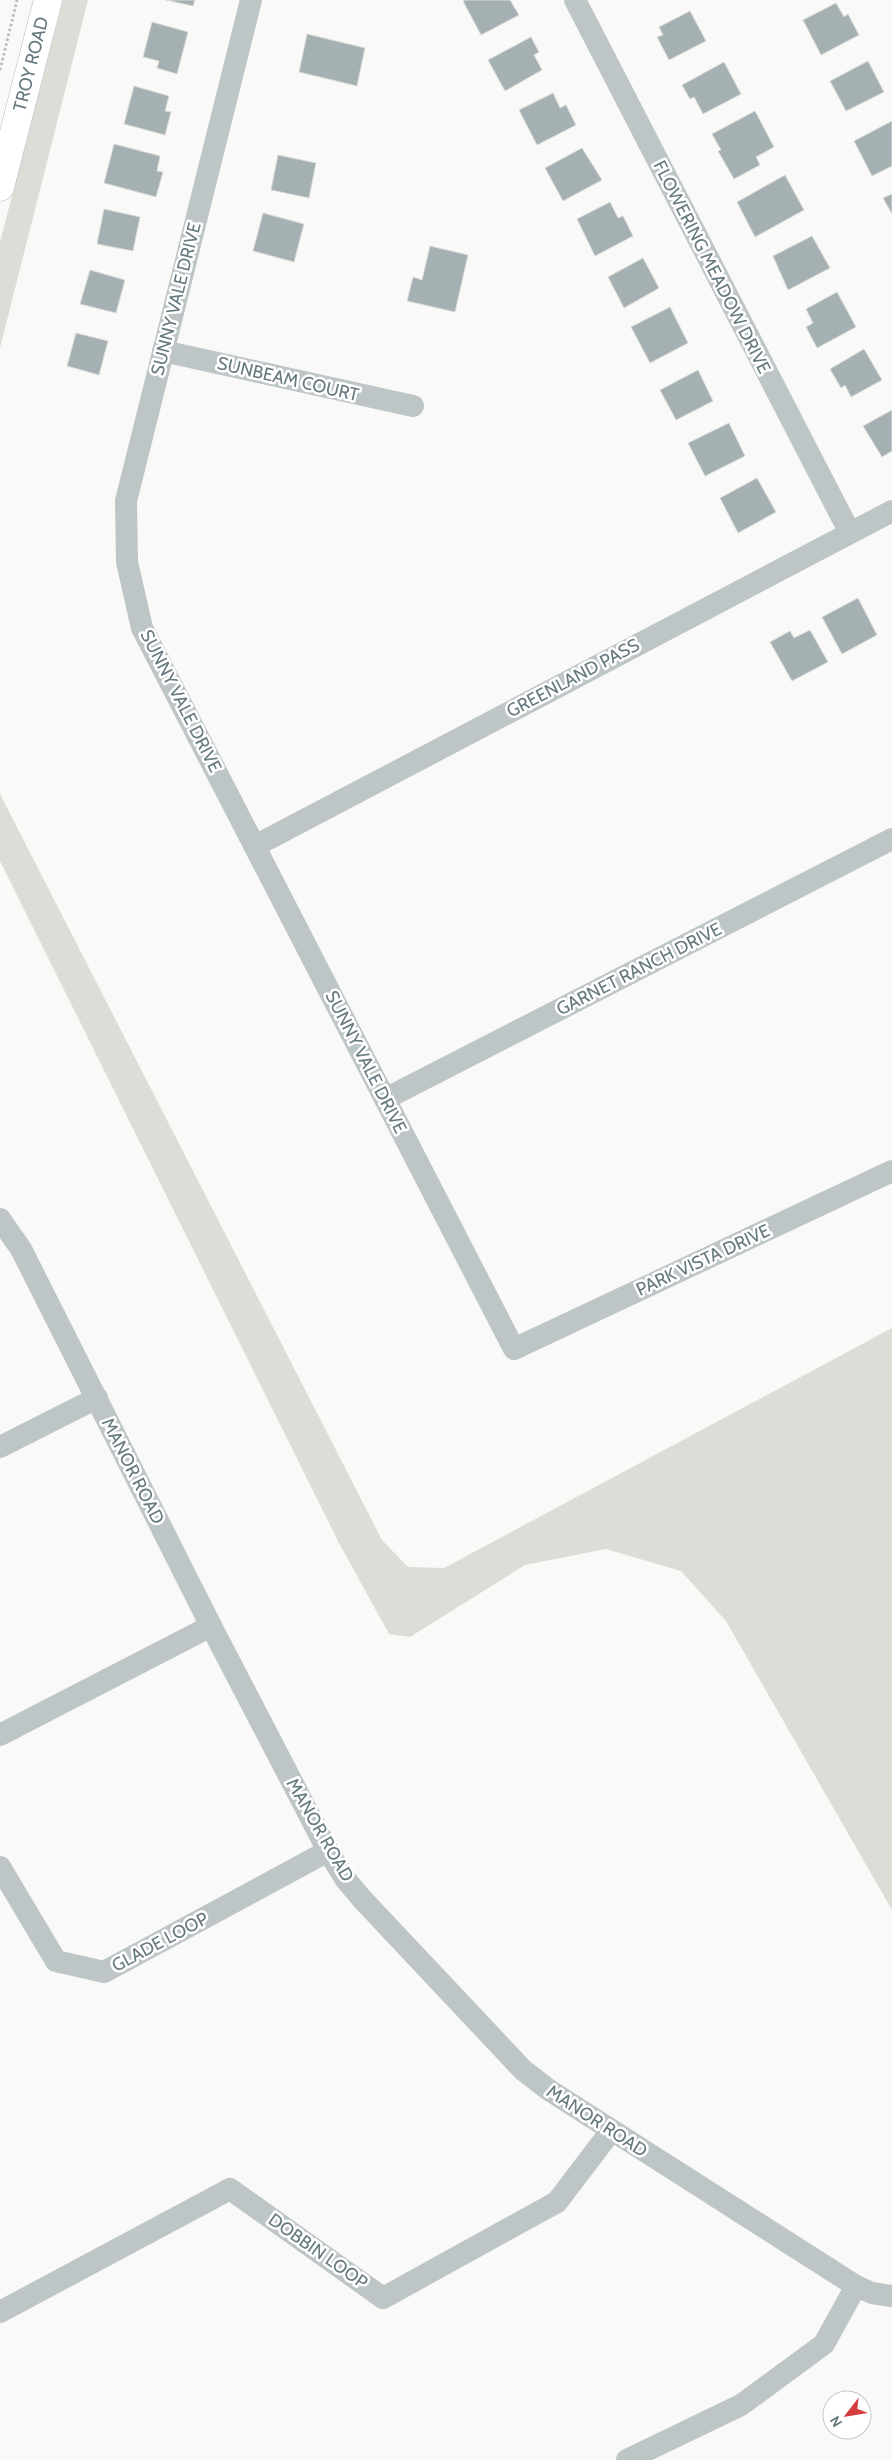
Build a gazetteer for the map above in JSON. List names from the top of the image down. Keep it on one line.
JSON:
{"streets":{"street":["TROY ROAD","FLOWERING MEADOW DRIVE","SUNNY VALE DRIVE","SUNBEAM COURT","GREENLAND PASS","GARNET RANCH DRIVE","PARK VISTA DRIVE","MANOR ROAD","GLADE LOOP","DOBBIN LOOP"]},"crossings":[["FLOWERING MEADOW DRIVE","GREENLAND PASS"],["SUNNY VALE DRIVE","SUNBEAM COURT"],["SUNNY VALE DRIVE","GREENLAND PASS"],["SUNNY VALE DRIVE","GARNET RANCH DRIVE"],["SUNNY VALE DRIVE","PARK VISTA DRIVE"],["MANOR ROAD","GLADE LOOP"],["MANOR ROAD","DOBBIN LOOP"]],"north":"bottom left"}
